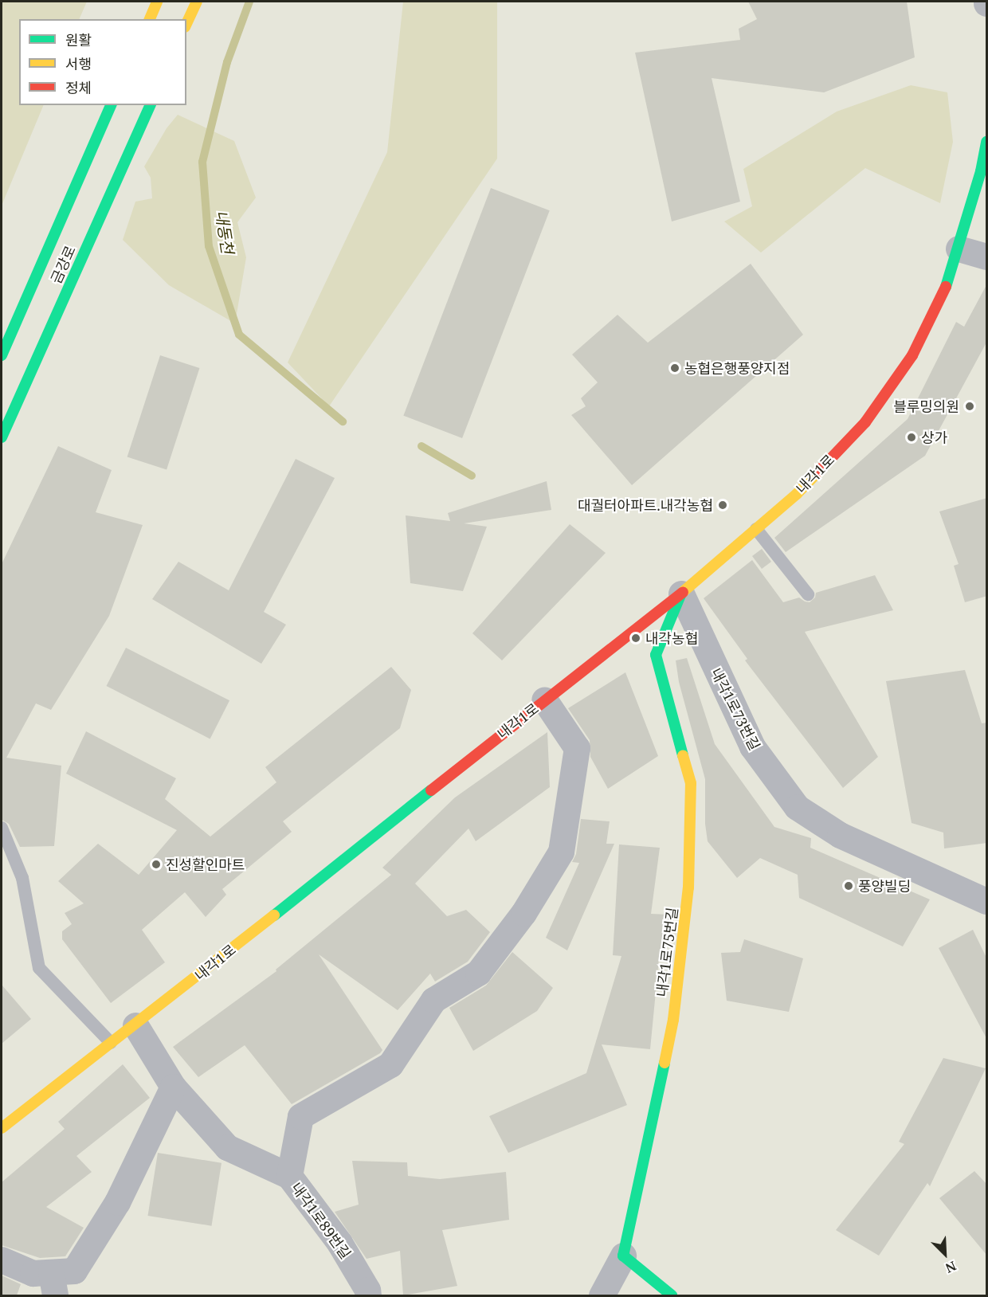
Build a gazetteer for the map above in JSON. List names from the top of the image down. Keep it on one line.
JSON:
{"streets":{"street":["금강로","내각1로","내각1로73번길","내각1로75번길","내각1로89번길"]},"crossings":[["내각1로","내각1로73번길"],["내각1로","내각1로75번길"],["내각1로","내각1로89번길"],["내각1로73번길","내각1로75번길"]],"water":["내동천"],"places":["농협은행풍양지점","블루밍의원","상가","대궐터아파트.내각농협","내각농협","진성할인마트","풍양빌딩"],"legend":["원활","서행","정체"],"north":"bottom right"}
